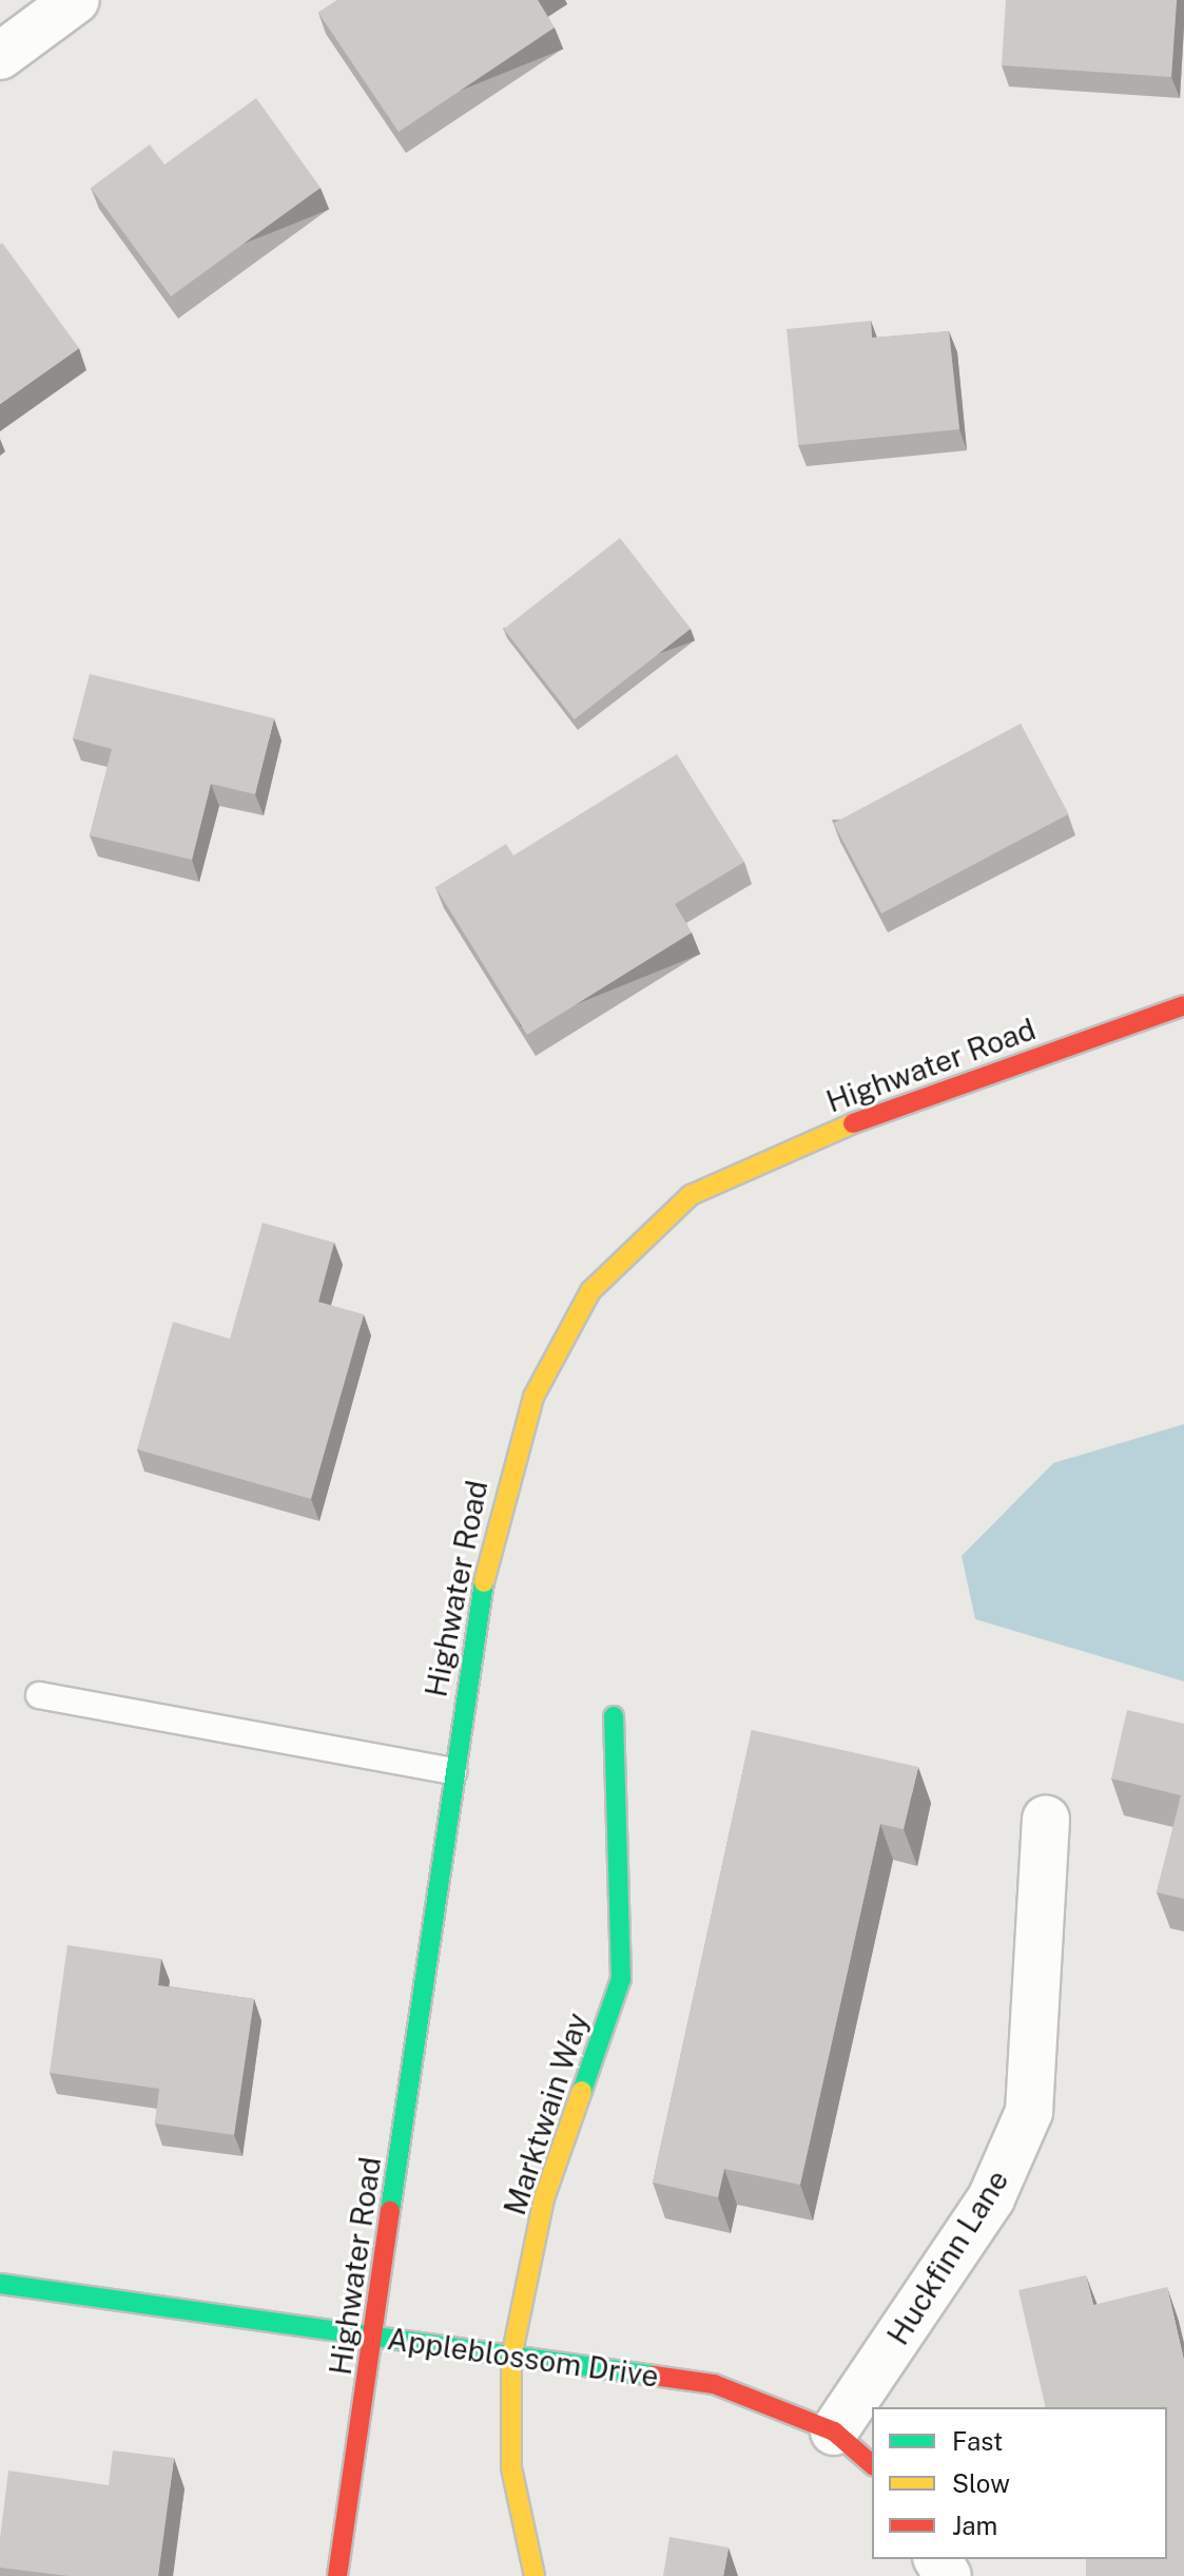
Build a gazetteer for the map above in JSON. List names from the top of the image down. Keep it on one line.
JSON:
{"streets":{"street":["Highwater Road","Marktwain Way","Huckfinn Lane","Appleblossom Drive"]},"crossings":[["Highwater Road","Appleblossom Drive"],["Marktwain Way","Appleblossom Drive"],["Huckfinn Lane","Appleblossom Drive"]],"legend":["Fast","Slow","Jam"]}
